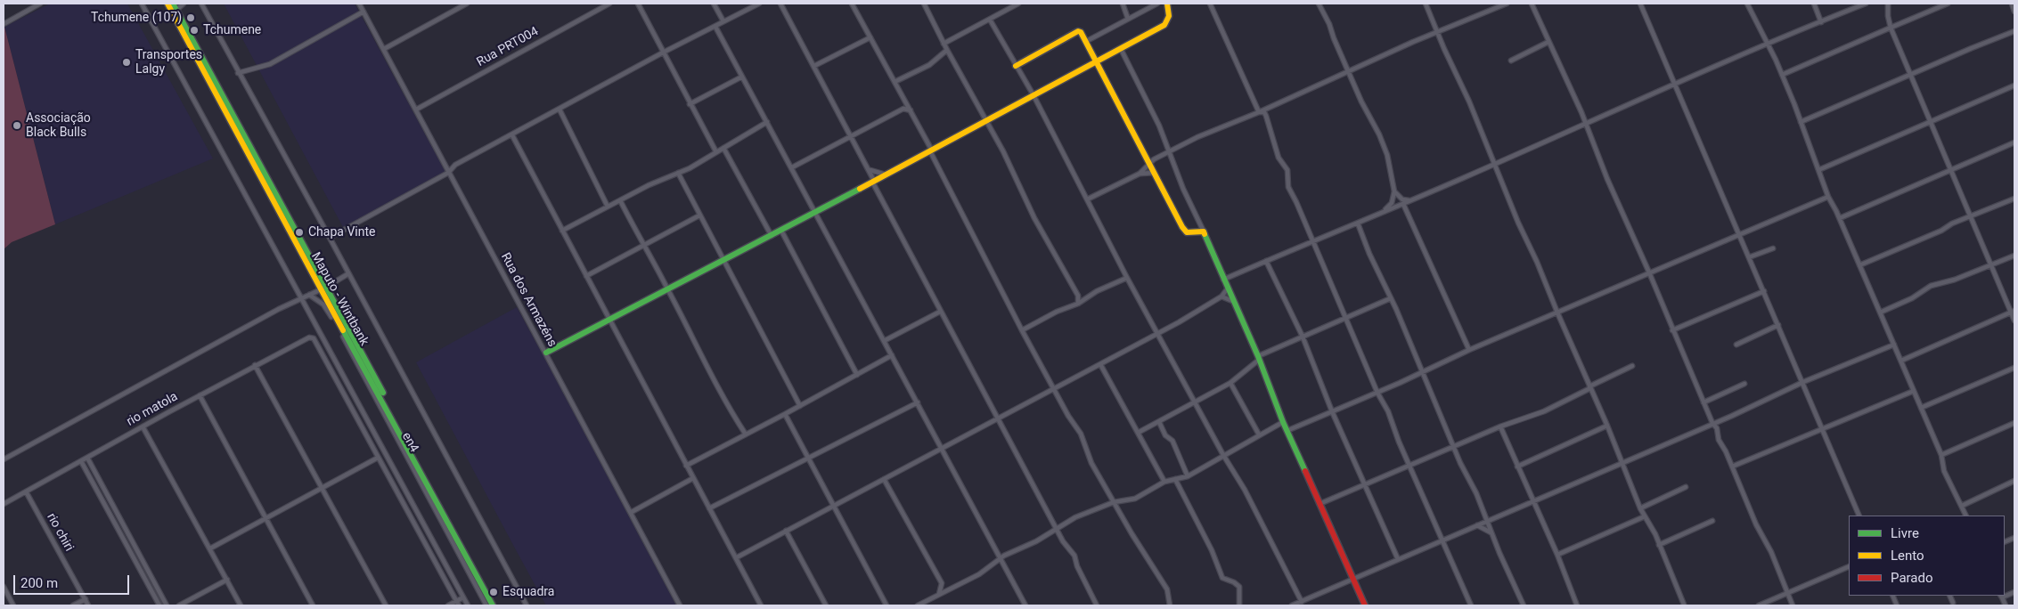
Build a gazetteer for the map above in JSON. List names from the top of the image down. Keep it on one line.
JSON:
{"streets":{"main road":["Maputo - Wintbank"],"street":["Rua PRT004","Rua dos Armazéns","rio matola","en4","rio chiri"]},"crossings":[["Rua PRT004","Rua dos Armazéns"],["rio matola","rio chiri"]],"places":["Tchumene (107)","Tchumene","Transportes Lalgy","Associação Black Bulls","Chapa Vinte","Esquadra"],"legend":["Livre","Lento","Parado"],"scale_bar":"200 m"}
